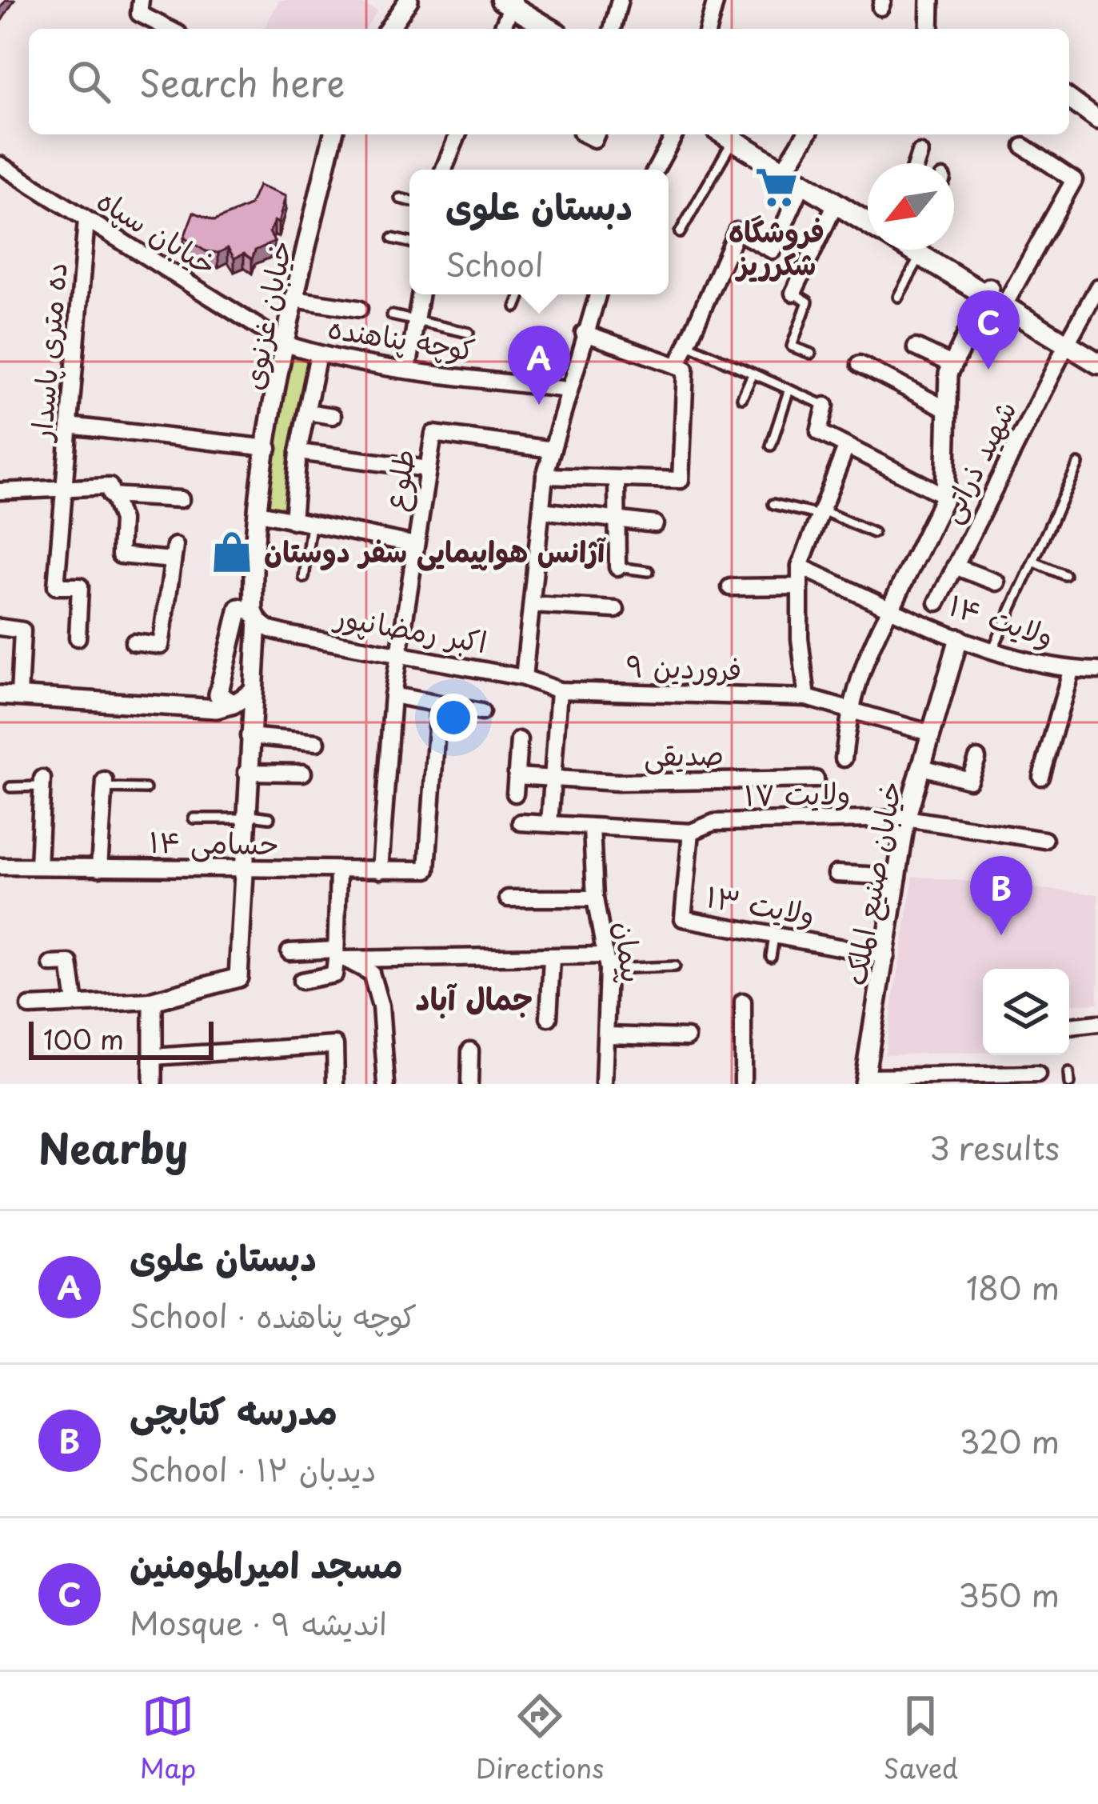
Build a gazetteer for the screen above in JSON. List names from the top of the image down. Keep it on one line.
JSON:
{"streets":{"street":["خیابان سپاه","خیابان غزنوی","کوچه پناهنده","ده متری پاسدار","شهید ذراتی","طلوع","ولایت ۱۴","اکبر رمضانپور","فروردین ۹","صدیقی","ولایت ۱۷","حسامی ۱۴","خیابان صنیع الملک","ولایت ۱۳","پیمان"]},"crossings":[["خیابان سپاه","خیابان غزنوی"],["خیابان سپاه","کوچه پناهنده"],["خیابان سپاه","ده متری پاسدار"],["خیابان غزنوی","کوچه پناهنده"],["خیابان غزنوی","اکبر رمضانپور"],["طلوع","اکبر رمضانپور"],["ولایت ۱۴","خیابان صنیع الملک"],["اکبر رمضانپور","فروردین ۹"],["فروردین ۹","خیابان صنیع الملک"],["ولایت ۱۷","خیابان صنیع الملک"],["ولایت ۱۷","ولایت ۱۳"],["ولایت ۱۷","پیمان"],["خیابان صنیع الملک","ولایت ۱۳"]],"districts":["جمال آباد"],"places":{"supermarket":["فروشگاه شکرریز"],"shop":["آژانس هواپیمایی سفر دوستان"]},"scale_bar":"100 m","north":"bottom left","page":{"search":"Search here","popup":["دبستان علوی","School"],"pins":["C","A","B"],"scale":"100 m","heading":["Nearby","3 results"],"list":[{"mark":"A","name":"دبستان علوی","note":"School · کوچه پناهنده","value":"180 m"},{"mark":"B","name":"مدرسه کتابچی","note":"School · دیدبان ۱۲","value":"320 m"},{"mark":"C","name":"مسجد امیرالمومنین","note":"Mosque · اندیشه ۹","value":"350 m"}],"nav":["Map","Directions","Saved"]}}
